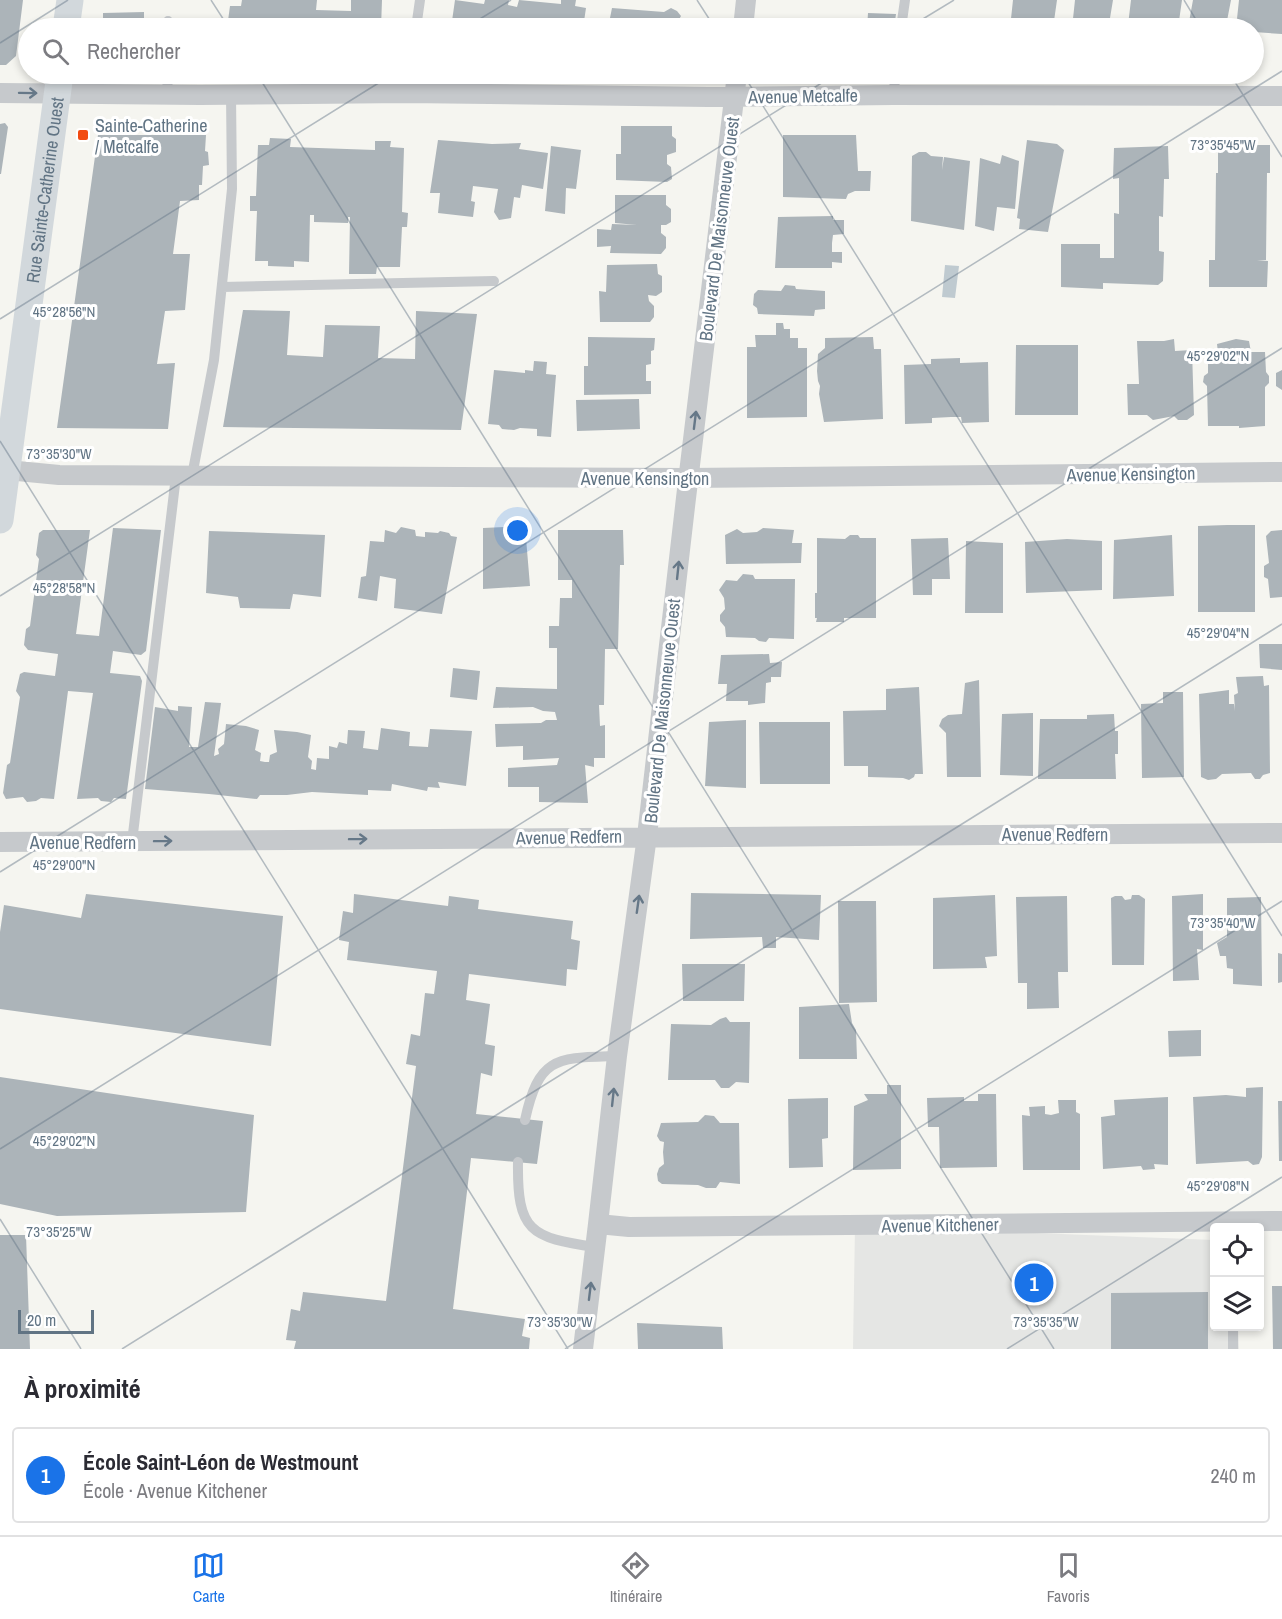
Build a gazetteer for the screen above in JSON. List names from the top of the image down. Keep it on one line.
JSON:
{"streets":{"main road":["Rue Sainte-Catherine Ouest"],"street":["Avenue Metcalfe","Boulevard De Maisonneuve Ouest","Avenue Kensington","Avenue Redfern","Avenue Kitchener"]},"crossings":[["Avenue Metcalfe","Rue Sainte-Catherine Ouest"],["Avenue Metcalfe","Boulevard De Maisonneuve Ouest"],["Rue Sainte-Catherine Ouest","Avenue Kensington"],["Boulevard De Maisonneuve Ouest","Avenue Kensington"],["Boulevard De Maisonneuve Ouest","Avenue Redfern"],["Boulevard De Maisonneuve Ouest","Avenue Kitchener"]],"one_way":["Boulevard De Maisonneuve Ouest","Avenue Redfern"],"places":{"transit":["Sainte-Catherine / Metcalfe"]},"scale_bar":"20 m","page":{"search":"Rechercher","pins":"1","scale":"20 m","heading":"À proximité","list":[{"mark":"1","name":"École Saint-Léon de Westmount","note":"École · Avenue Kitchener","value":"240 m"}],"nav":["Carte","Itinéraire","Favoris"]},"coordinates":["73°35'45\"W","45°28'56\"N","45°29'02\"N","73°35'30\"W","45°28'58\"N","45°29'04\"N","45°29'00\"N","73°35'40\"W","45°29'08\"N","73°35'25\"W","73°35'35\"W"]}
